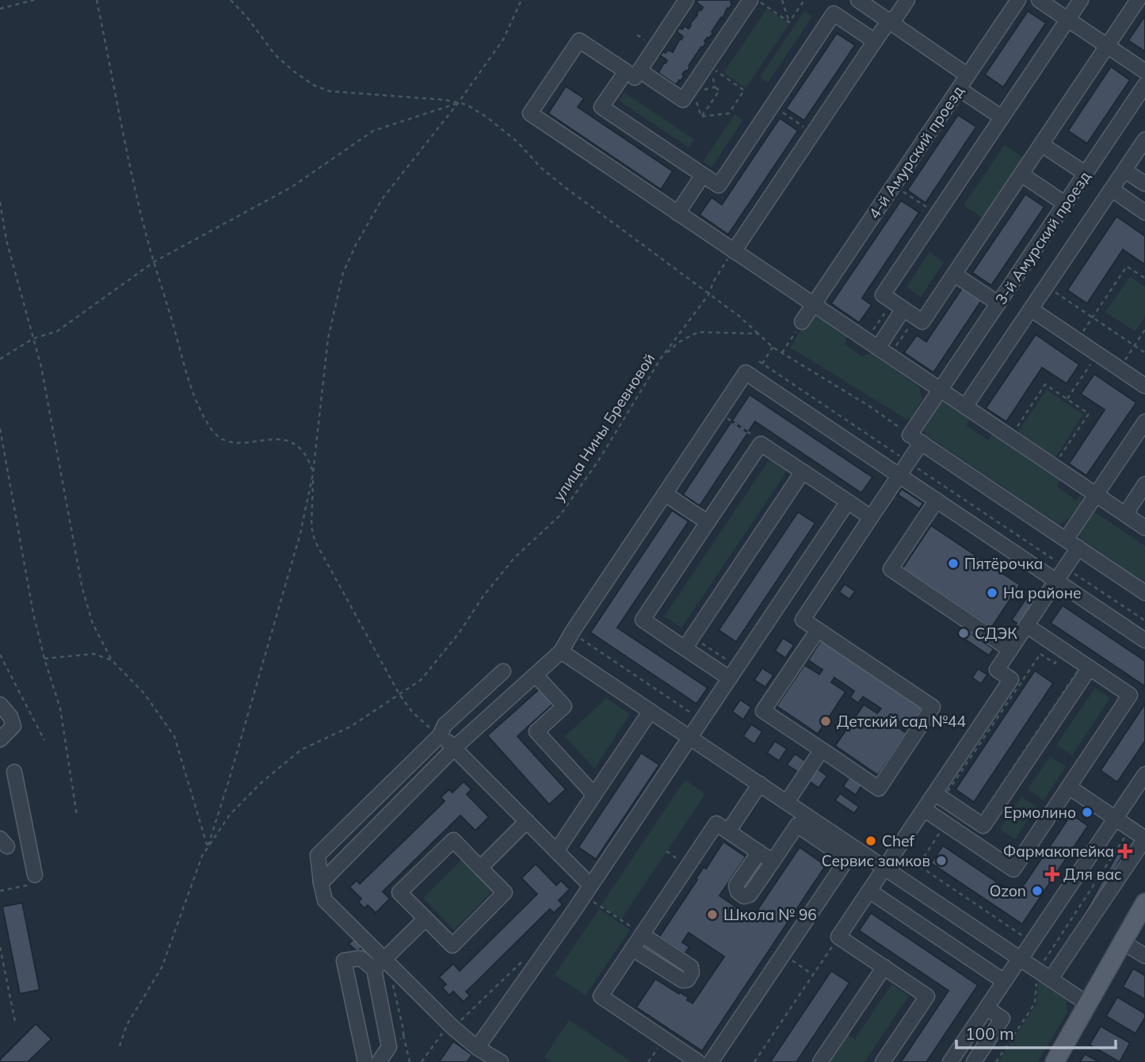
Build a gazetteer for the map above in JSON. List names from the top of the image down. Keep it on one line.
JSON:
{"streets":{"street":["4-й Амурский проезд","3-й Амурский проезд"],"path":["улица Нины Бревновой"]},"places":{"other":["Пятёрочка","На районе","СДЭК","Детский сад №44","Ермолино","Chef","Сервис замков","Ozon","Школа № 96"],"health":["Фармакопейка","Для вас"]},"scale_bar":"100 m"}
